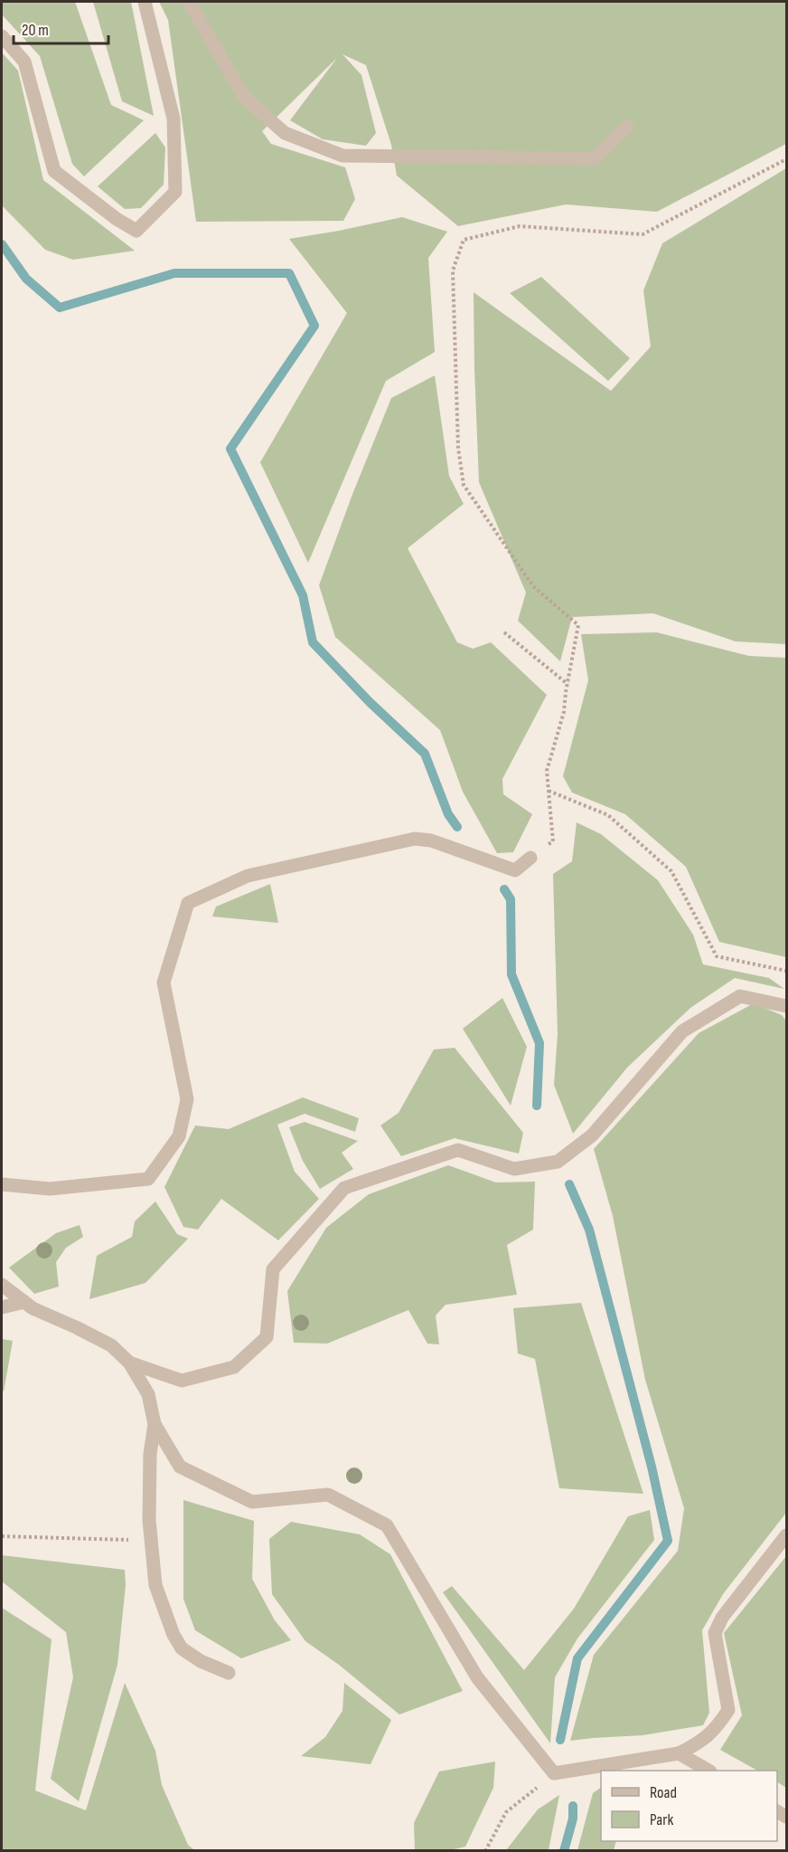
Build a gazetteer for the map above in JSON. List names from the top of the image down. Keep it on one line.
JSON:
{"legend":["Road","Park"],"scale_bar":"20 m"}
